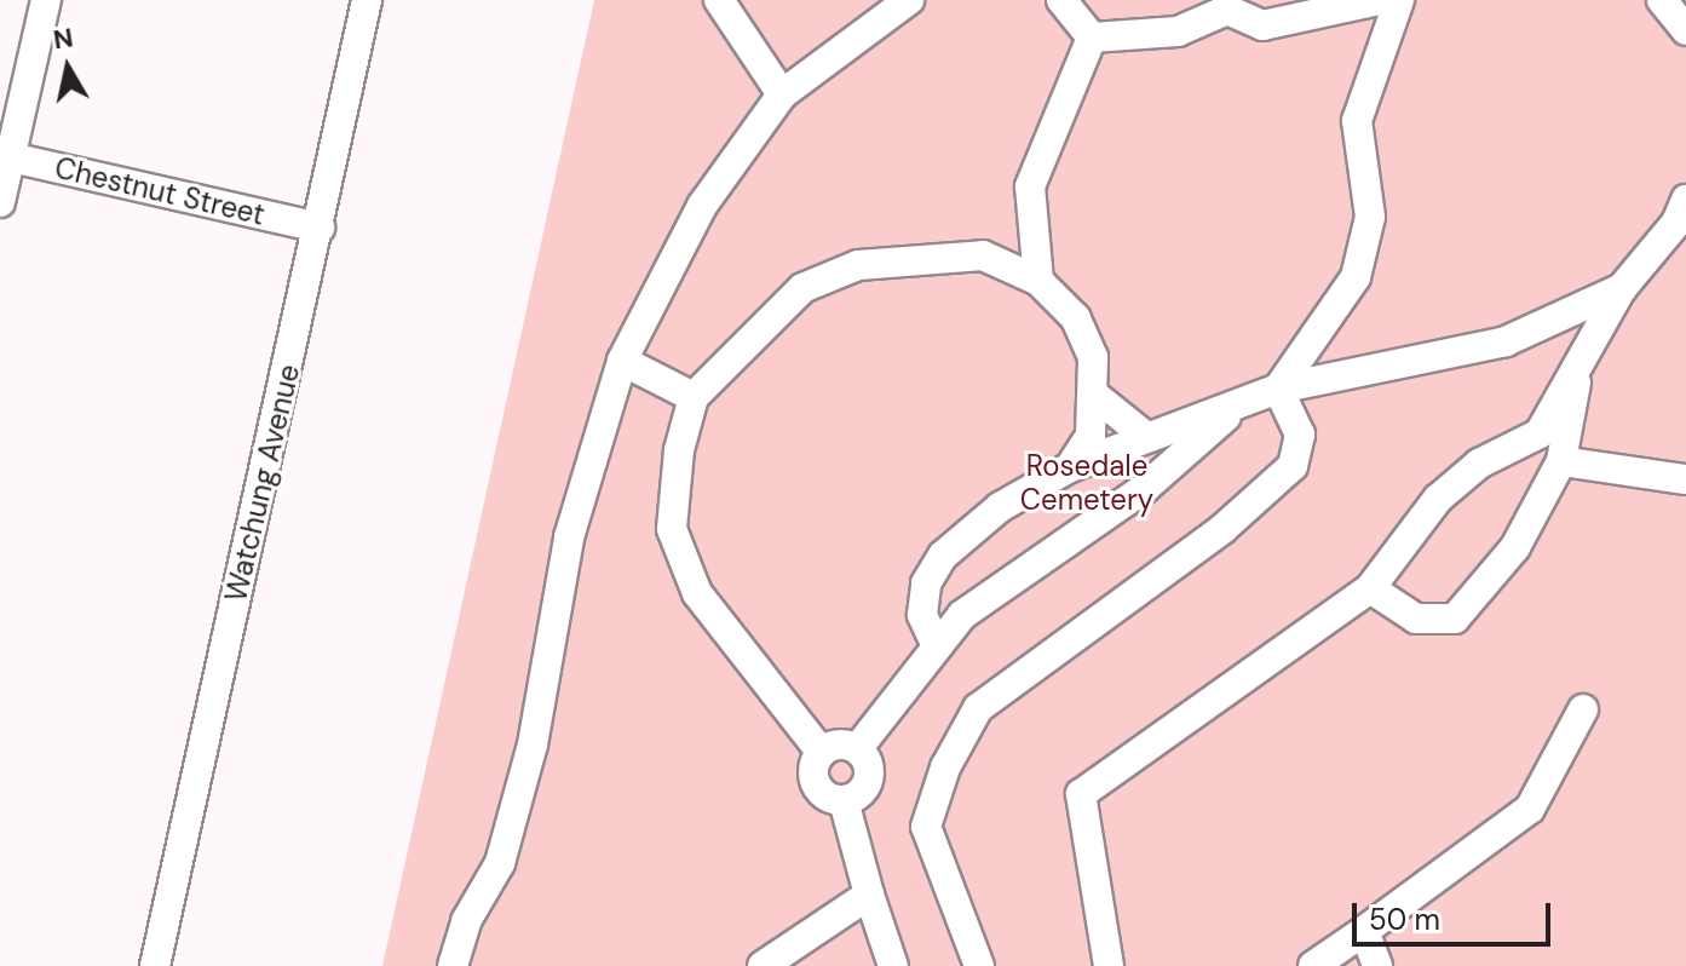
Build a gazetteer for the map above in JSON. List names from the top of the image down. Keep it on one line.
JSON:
{"streets":{"street":["Chestnut Street","Watchung Avenue"]},"crossings":[["Chestnut Street","Watchung Avenue"]],"parks":["Rosedale Cemetery"],"scale_bar":"50 m","north":"top"}
